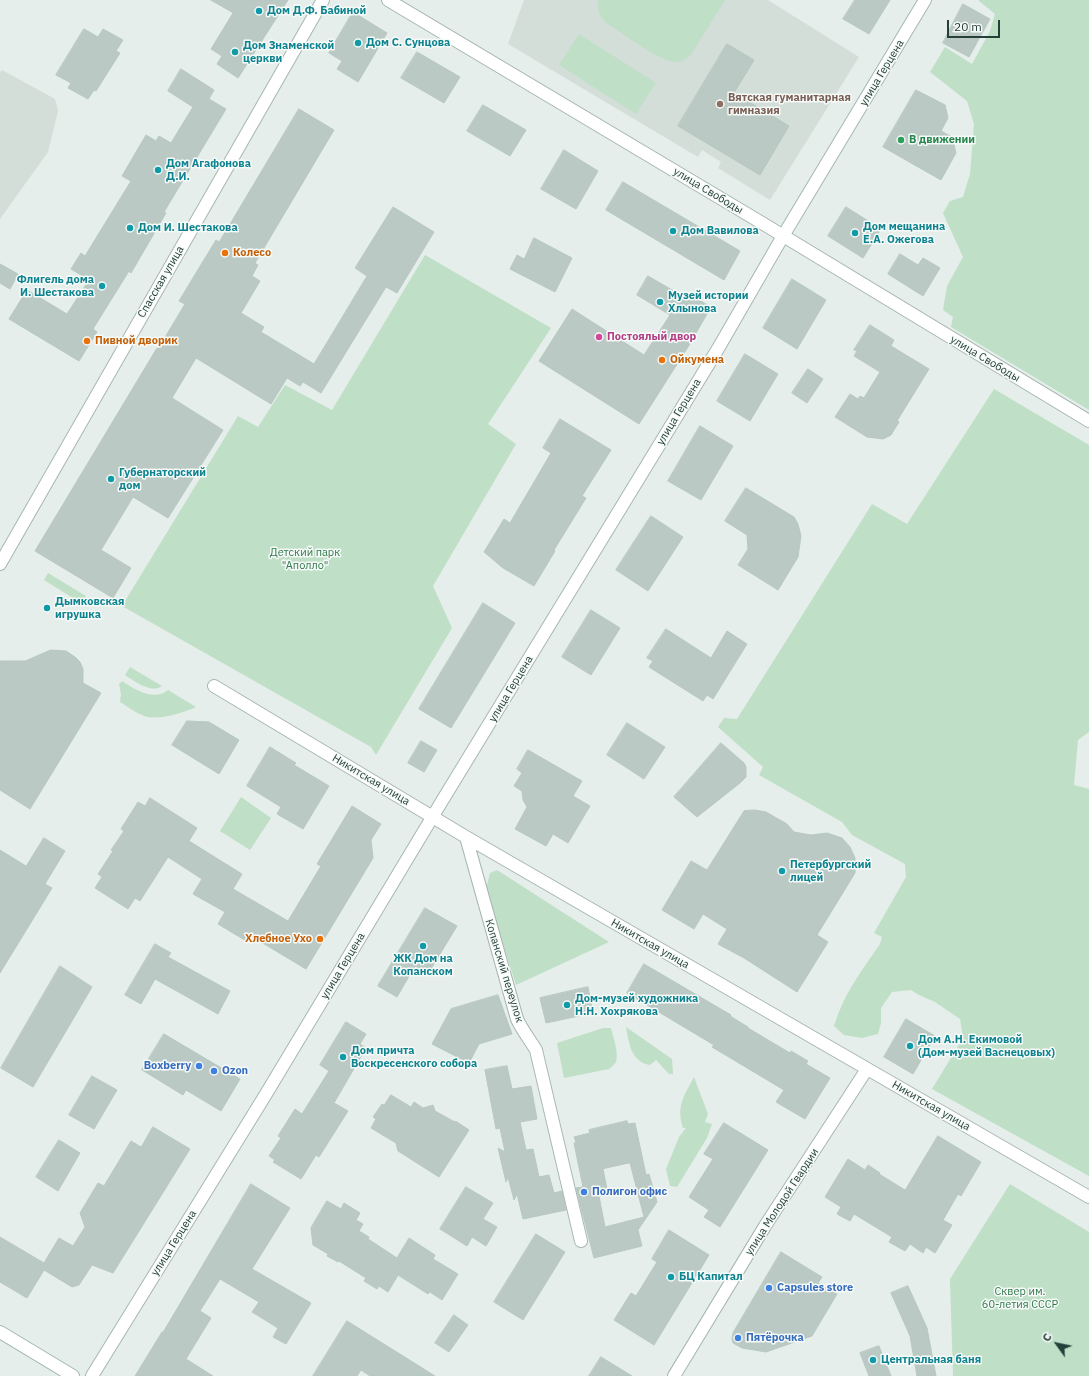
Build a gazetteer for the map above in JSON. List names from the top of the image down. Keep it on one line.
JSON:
{"streets":{"street":["улица Герцена","улица Свободы","Спасская улица","Никитская улица","Копанский переулок","улица Молодой Гвардии"]},"crossings":[["улица Герцена","улица Свободы"],["улица Герцена","Никитская улица"],["Никитская улица","Копанский переулок"],["Никитская улица","улица Молодой Гвардии"]],"parks":["Детский парк \"Аполло\"","Сквер им. 60-летия СССР"],"places":["Дом Д.Ф. Бабиной","Дом С. Сунцова","Дом Знаменской церкви","Вятская гуманитарная гимназия","В движении","Дом Агафонова Д.И.","Дом И. Шестакова","Дом Вавилова","Дом мещанина Е.А. Ожегова","Колесо","Флигель дома И. Шестакова","Музей истории Хлынова","Постоялый двор","Пивной дворик","Ойкумена","Губернаторский дом","Дымковская игрушка","Петербургский лицей","Хлебное Ухо","ЖК Дом на Копанском","Дом-музей художника Н.Н. Хохрякова","Дом А.Н. Екимовой (Дом-музей Васнецовых)","Дом причта Воскресенского собора","Boxberry","Ozon","Полигон офис","БЦ Капитал","Capsules store","Пятёрочка","Центральная баня"],"scale_bar":"20 m","north":"top left"}
